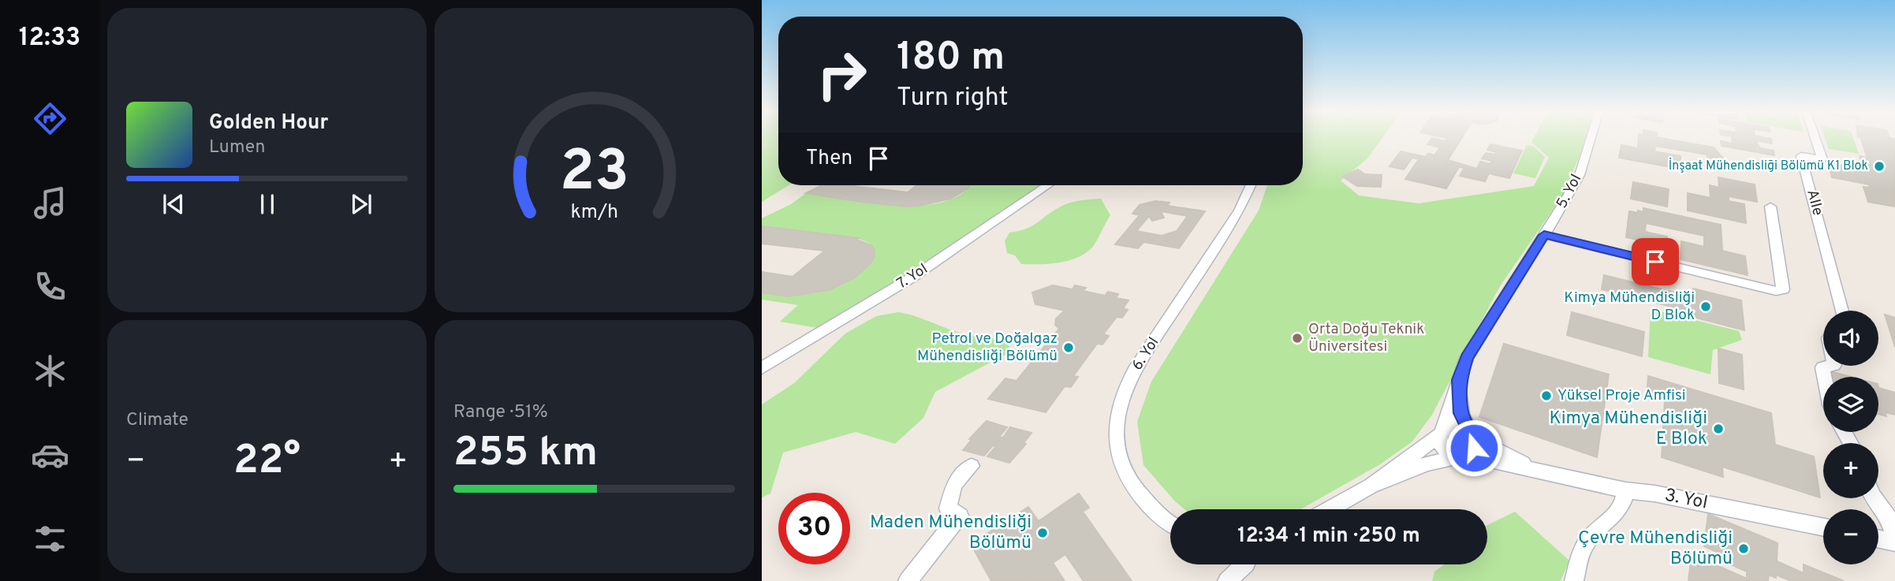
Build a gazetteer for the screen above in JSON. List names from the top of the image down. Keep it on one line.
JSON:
{"streets":{"street":["5. Yol","Alle","7. Yol","6. Yol","3. Yol"]},"crossings":[["5. Yol","3. Yol"]],"places":["İnşaat Mühendisliği Bölümü K1 Blok","Kimya Mühendisliği D Blok","Orta Doğu Teknik Üniversitesi","Petrol ve Doğalgaz Mühendisliği Bölümü","Yüksel Proje Amfisi","Kimya Mühendisliği E Blok","Maden Mühendisliği Bölümü","Çevre Mühendisliği Bölümü"],"page":{"tabs":"12:33","turn":["180 m","Turn right"],"song":["Golden Hour","Lumen"],"then":"Then","map_buttons":["+","−"],"tile":["Climate",["Range · 51%","255 km"]],"heat":["−","22°","+"],"limit":"30","trip":"12:34 · 1 min · 250 m","gauge":["23","km/h"]}}
